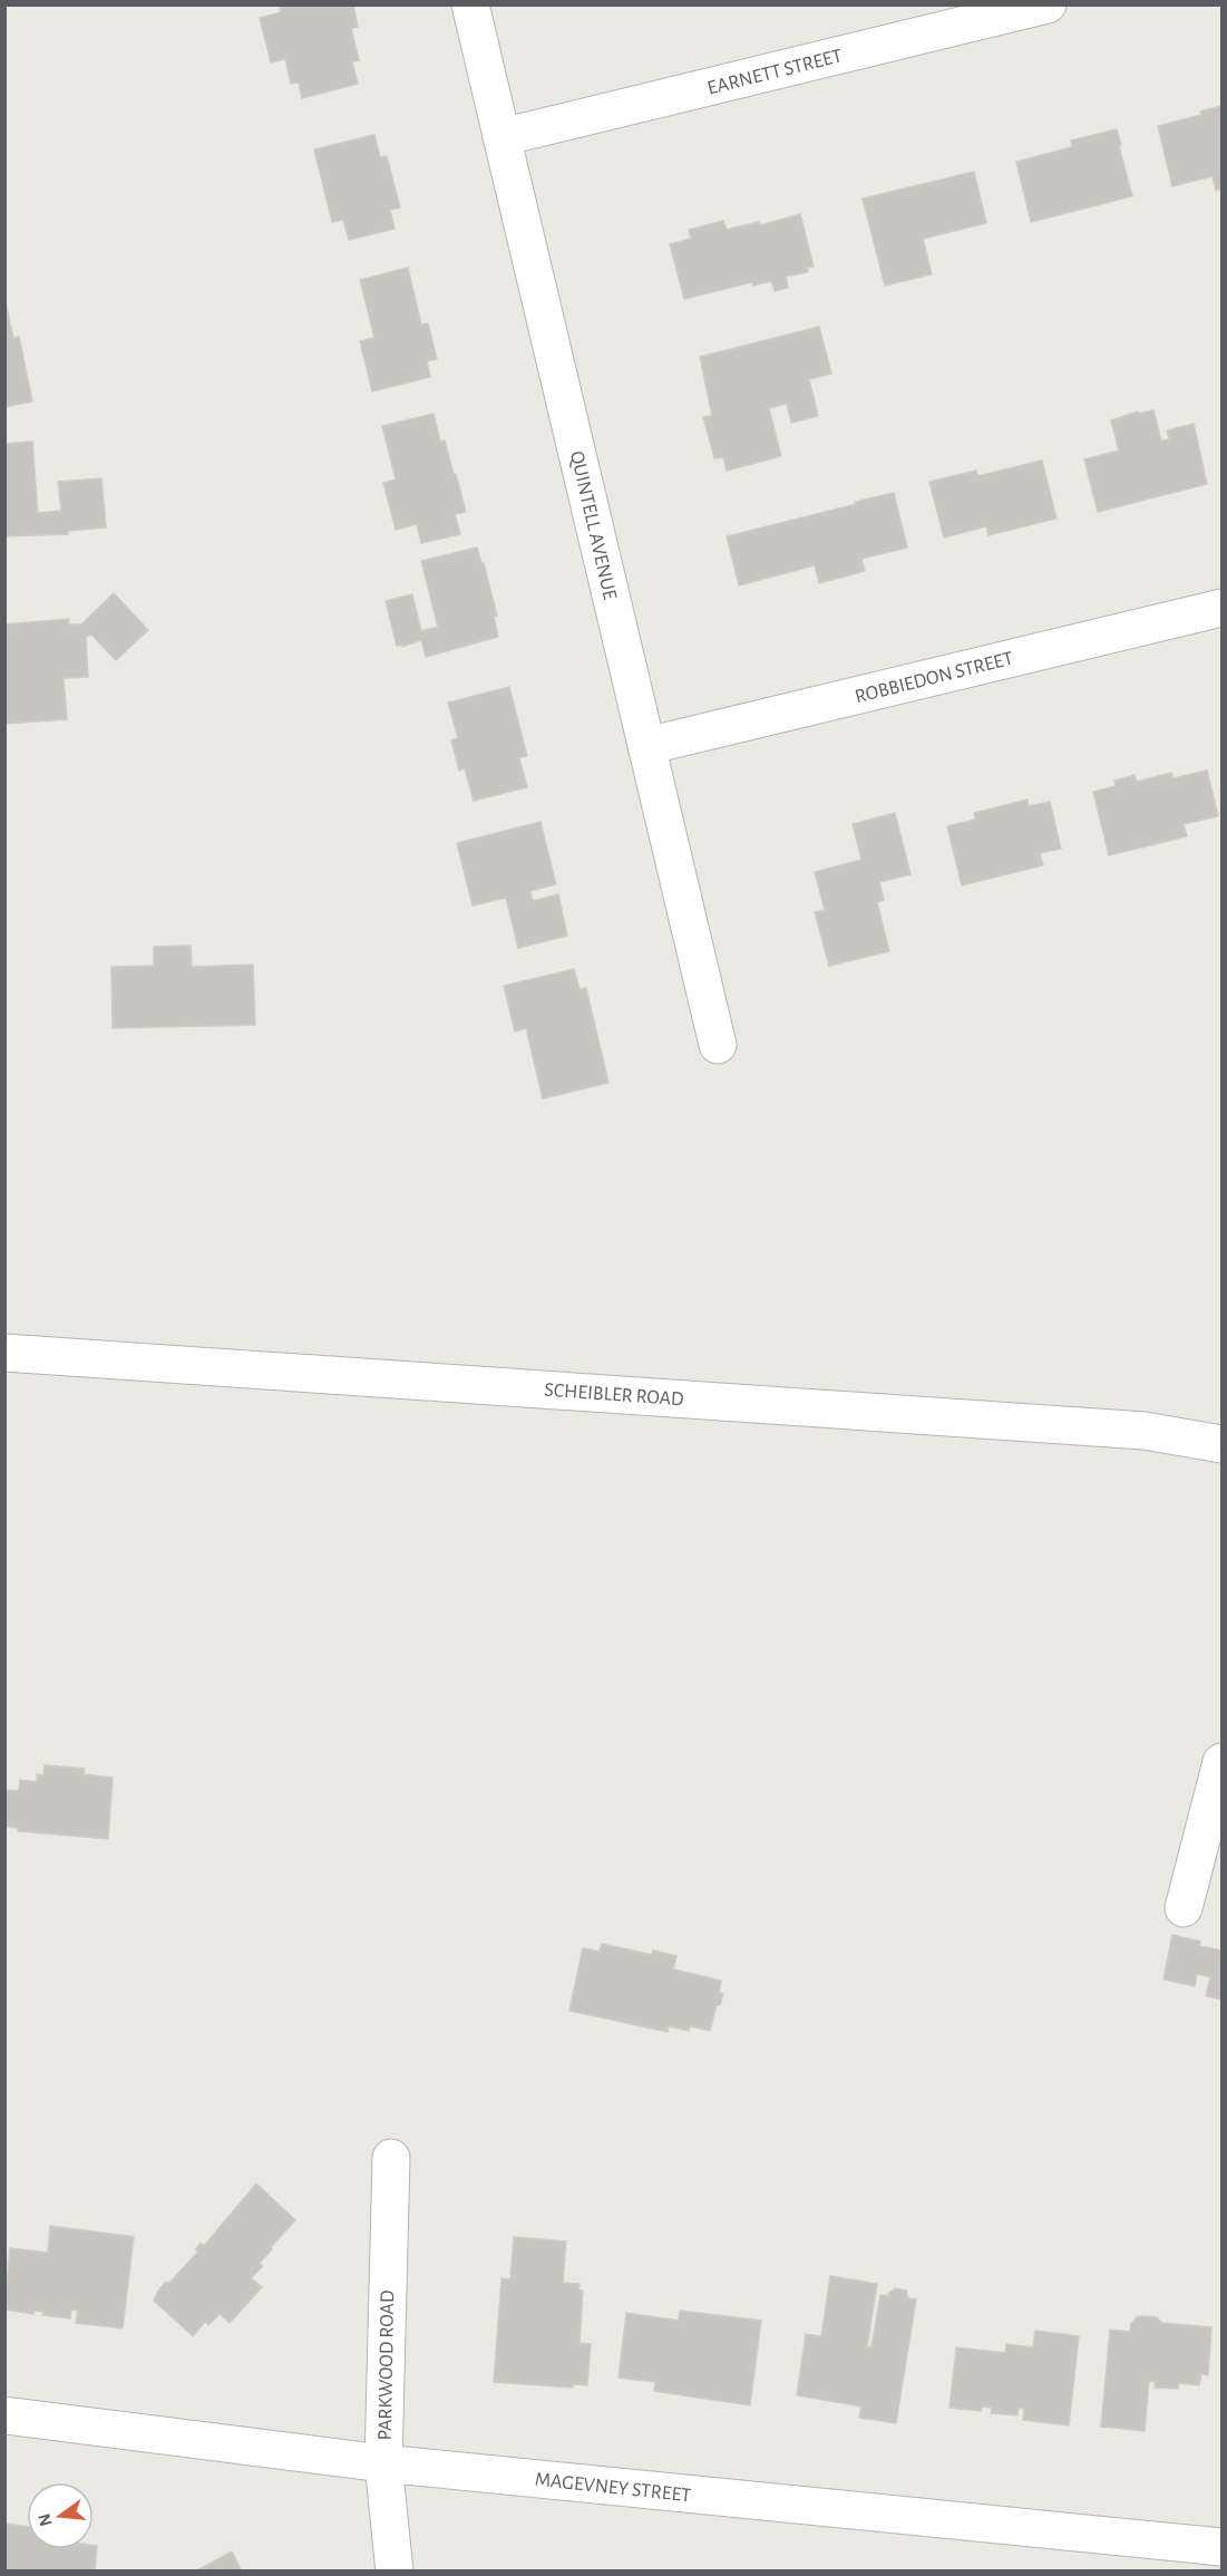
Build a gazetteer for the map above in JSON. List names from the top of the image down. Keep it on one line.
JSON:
{"streets":{"street":["EARNETT STREET","QUINTELL AVENUE","ROBBIEDON STREET","SCHEIBLER ROAD","PARKWOOD ROAD","MAGEVNEY STREET"]},"crossings":[["EARNETT STREET","QUINTELL AVENUE"],["QUINTELL AVENUE","ROBBIEDON STREET"],["PARKWOOD ROAD","MAGEVNEY STREET"]],"north":"left"}
